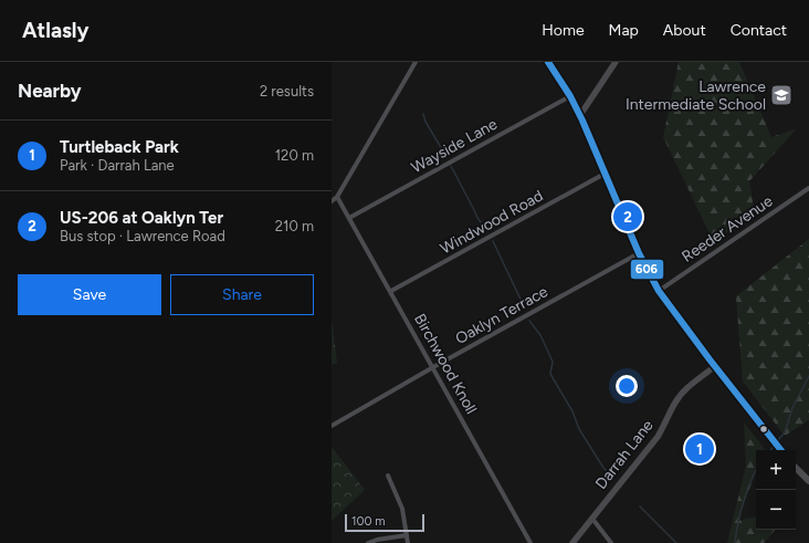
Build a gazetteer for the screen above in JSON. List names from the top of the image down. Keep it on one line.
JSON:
{"streets":{"street":["Wayside Lane","Windwood Road","Reeder Avenue","Oaklyn Terrace","Birchwood Knoll","Darrah Lane"]},"crossings":[["Wayside Lane","Birchwood Knoll"],["Windwood Road","Birchwood Knoll"],["Oaklyn Terrace","Birchwood Knoll"]],"places":{"school or university":["Lawrence Intermediate School"]},"lines":["transit line 606"],"scale_bar":"100 m","page":{"header":"Atlasly","nav":["Home","Map","About","Contact"],"heading":["Nearby","2 results"],"list":[{"mark":"1","name":"Turtleback Park","note":"Park · Darrah Lane","value":"120 m"},{"mark":"2","name":"US-206 at Oaklyn Ter","note":"Bus stop · Lawrence Road","value":"210 m"}],"pins":["2","1"],"buttons":["Save","Share"],"map_buttons":["+","−"],"scale":"100 m"}}
